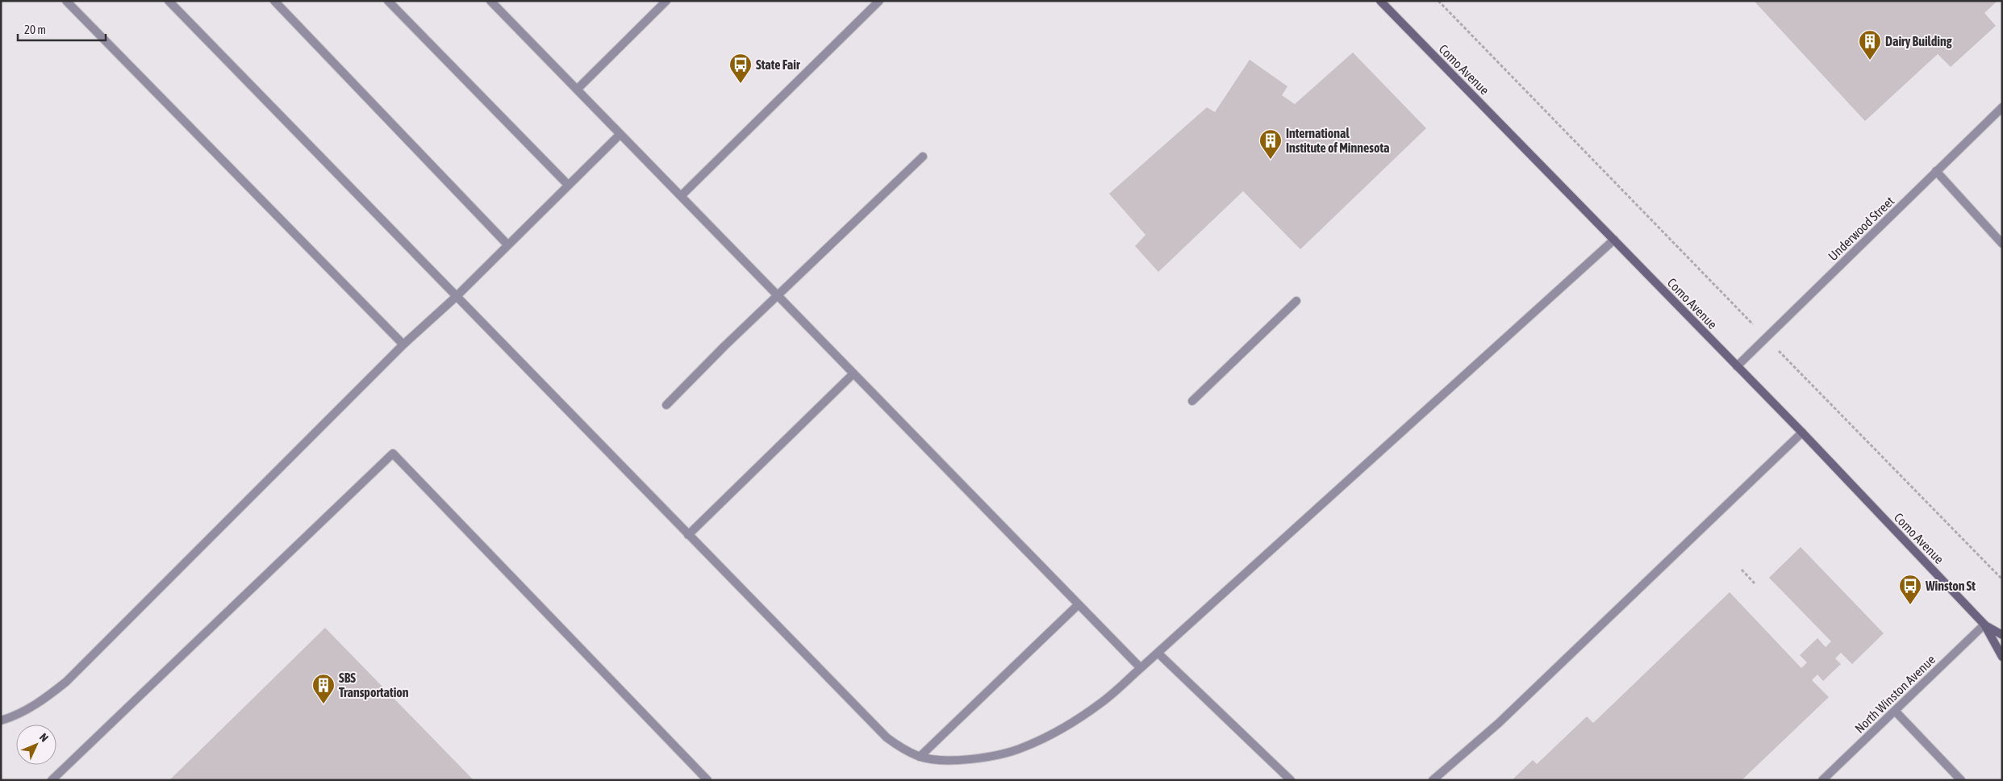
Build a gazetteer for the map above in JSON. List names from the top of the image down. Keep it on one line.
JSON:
{"streets":{"main road":["Como Avenue"],"street":["Underwood Street","North Winston Avenue"]},"crossings":[["Como Avenue","Underwood Street"],["Como Avenue","North Winston Avenue"]],"places":{"building":["Dairy Building","International Institute of Minnesota","SBS Transportation"],"bus stop":["State Fair","Winston St"]},"scale_bar":"20 m","north":"top right"}
